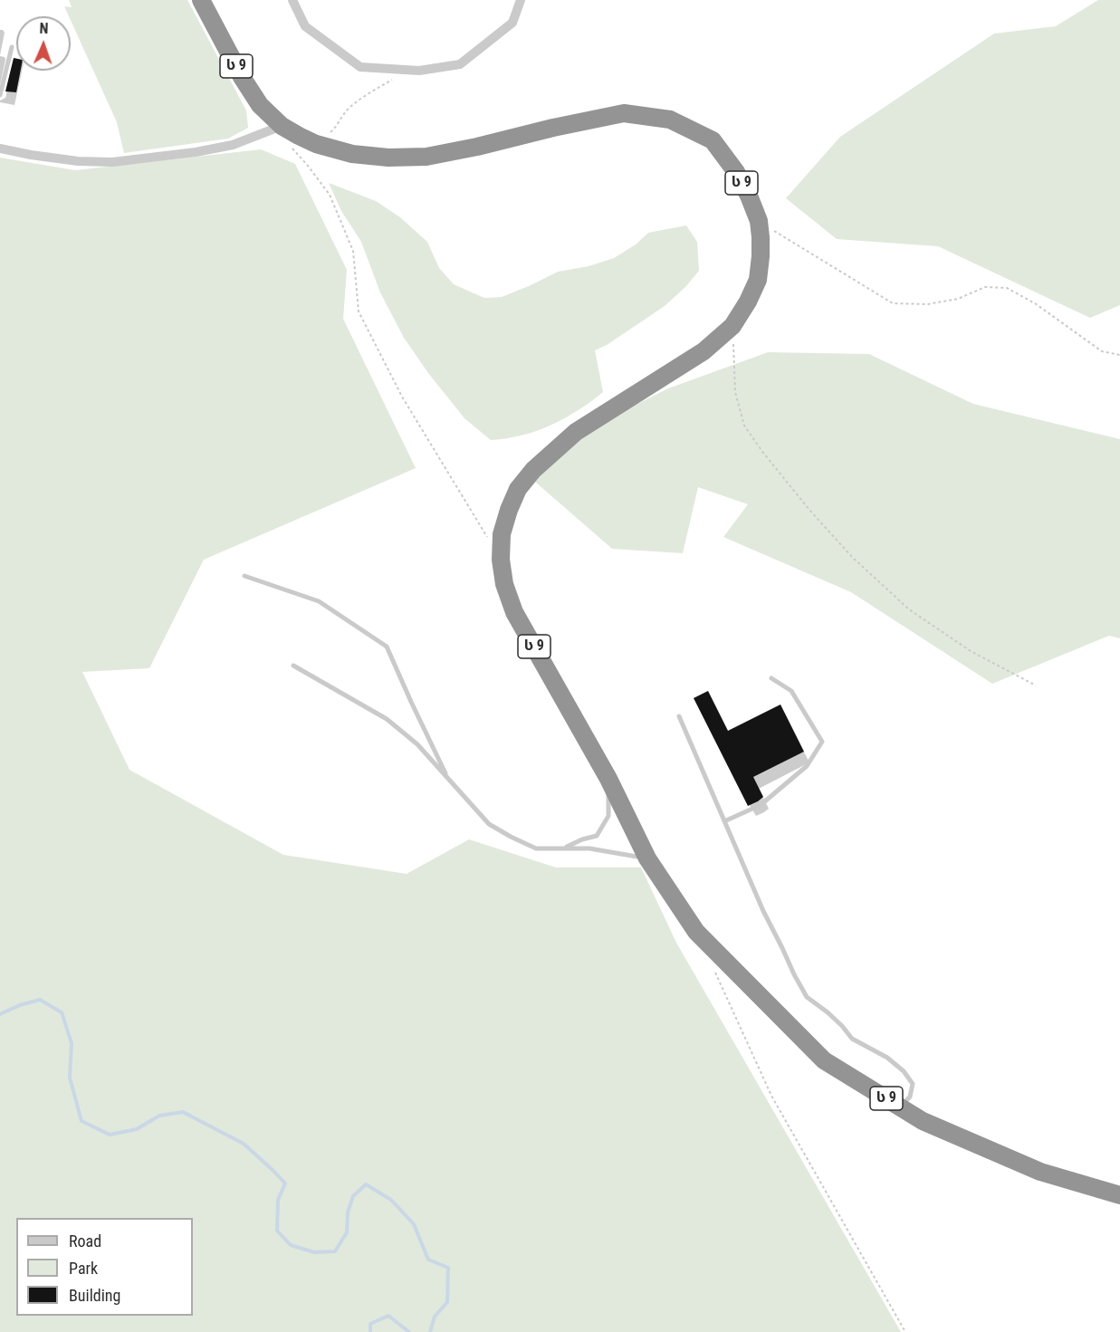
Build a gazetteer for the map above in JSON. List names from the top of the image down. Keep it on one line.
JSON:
{"streets":{"highway":["ს 9"]},"legend":["Road","Park","Building"],"north":"top"}
